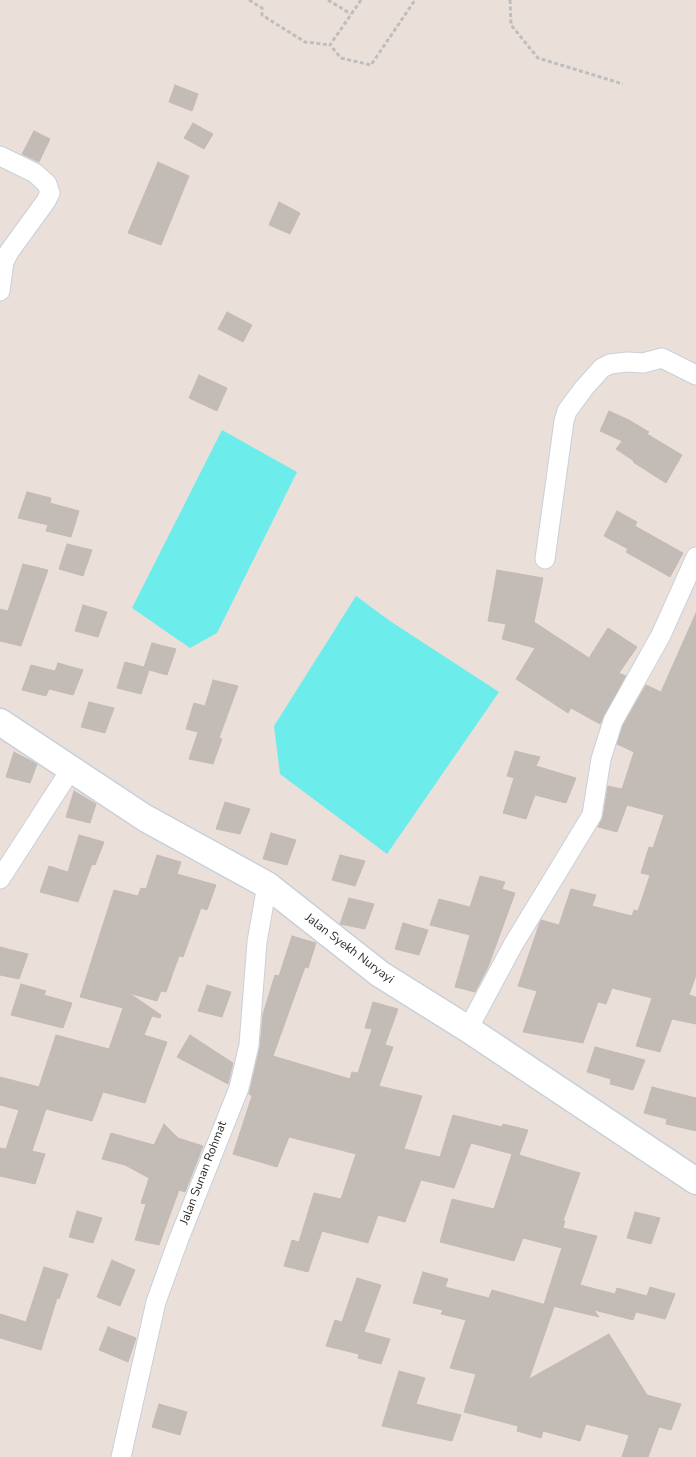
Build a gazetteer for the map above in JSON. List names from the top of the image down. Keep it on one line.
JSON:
{"streets":{"main road":["Jalan Syekh Nuryayi"],"street":["Jalan Sunan Rohmat"]},"crossings":[["Jalan Syekh Nuryayi","Jalan Sunan Rohmat"]]}
